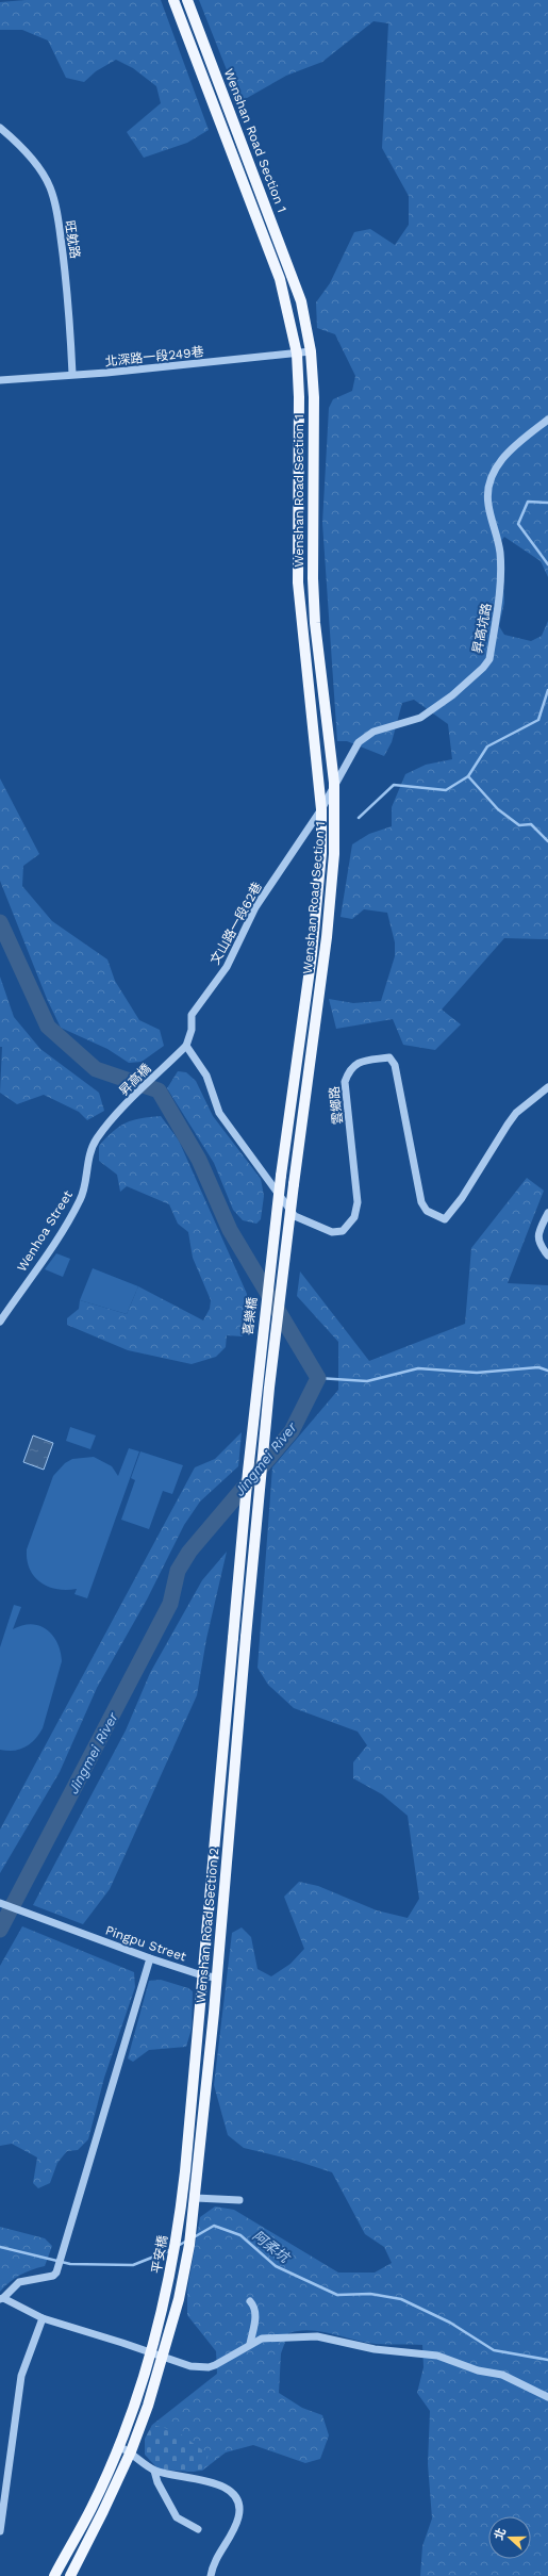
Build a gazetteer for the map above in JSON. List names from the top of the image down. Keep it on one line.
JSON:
{"streets":{"main road":["Wenshan Road Section 1","喜樂橋","Wenshan Road Section 2","平安橋"],"street":["旺躭路","北深路一段249巷","昇高坑路","文山路一段62巷","昇高橋","雲鄉路","Wenhoa Street","Pingpu Street"]},"crossings":[["Wenshan Road Section 1","北深路一段249巷"],["Wenshan Road Section 1","昇高坑路"],["Wenshan Road Section 1","文山路一段62巷"],["Wenshan Road Section 1","喜樂橋"],["Wenshan Road Section 1","Wenshan Road Section 2"],["旺躭路","北深路一段249巷"],["昇高坑路","文山路一段62巷"],["文山路一段62巷","昇高橋"],["文山路一段62巷","雲鄉路"],["昇高橋","雲鄉路"],["昇高橋","Wenhoa Street"],["喜樂橋","Wenshan Road Section 2"],["Wenshan Road Section 2","Pingpu Street"],["Wenshan Road Section 2","平安橋"]],"water":["Jingmei River","阿柔坑"],"north":"left"}
